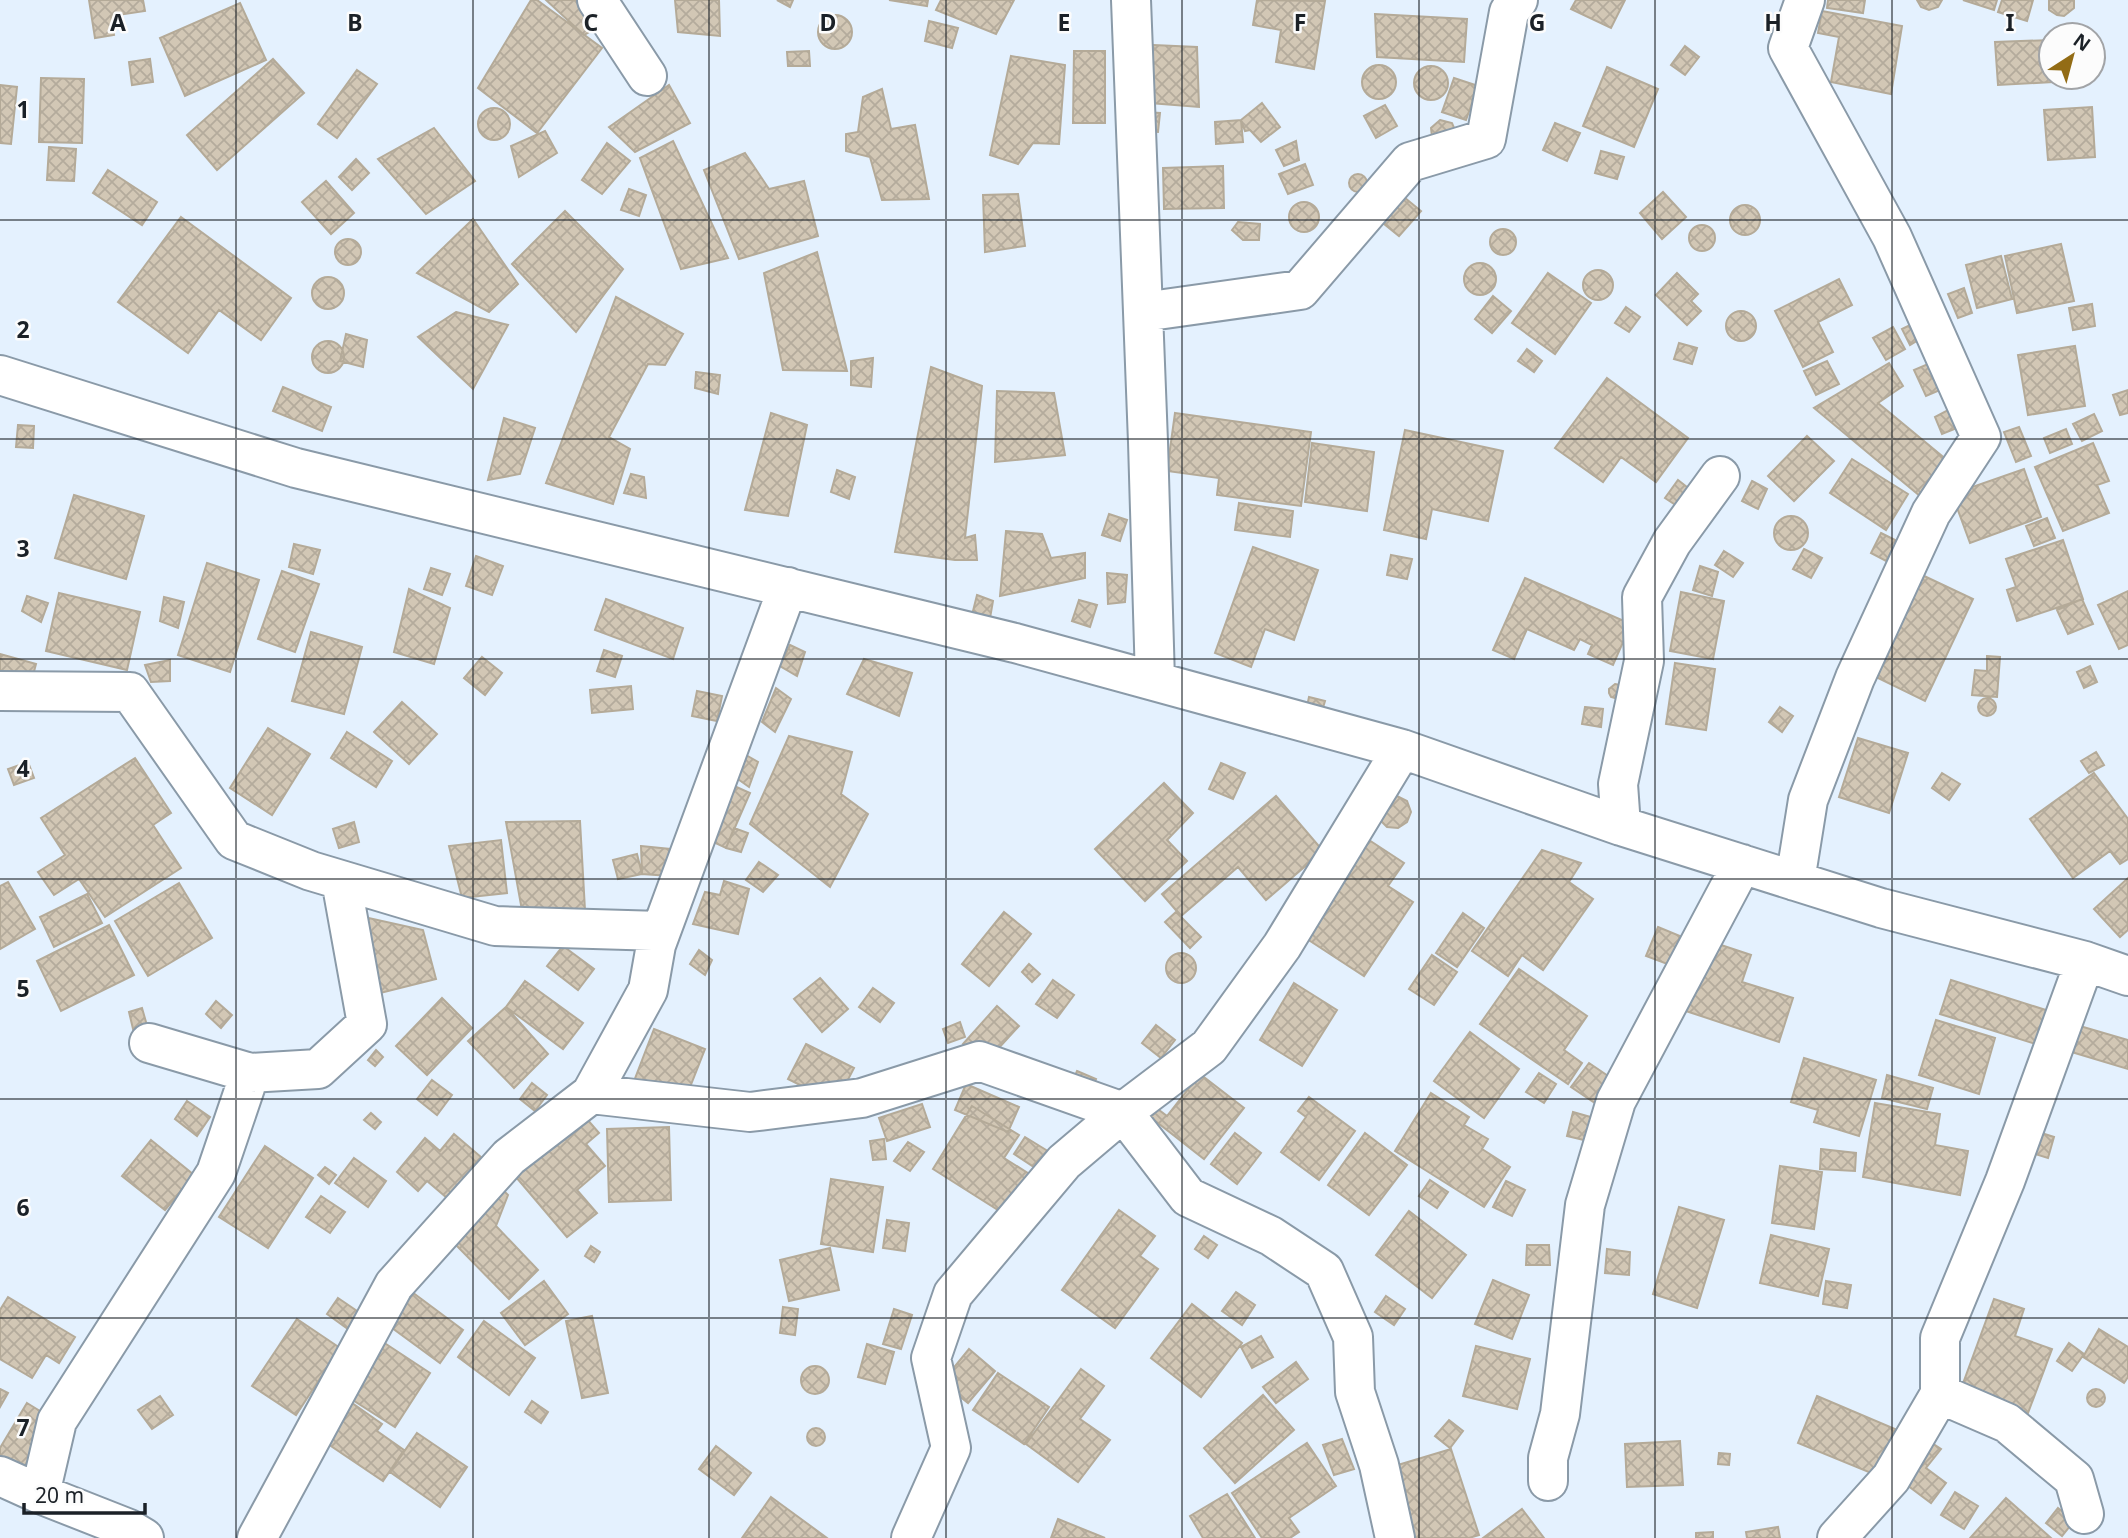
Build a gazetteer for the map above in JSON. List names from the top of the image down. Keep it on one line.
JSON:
{"scale_bar":"20 m","north":"top right","grid":{"columns":["A","B","C","D","E","F","G","H","I"],"rows":["1","2","3","4","5","6","7"]}}
